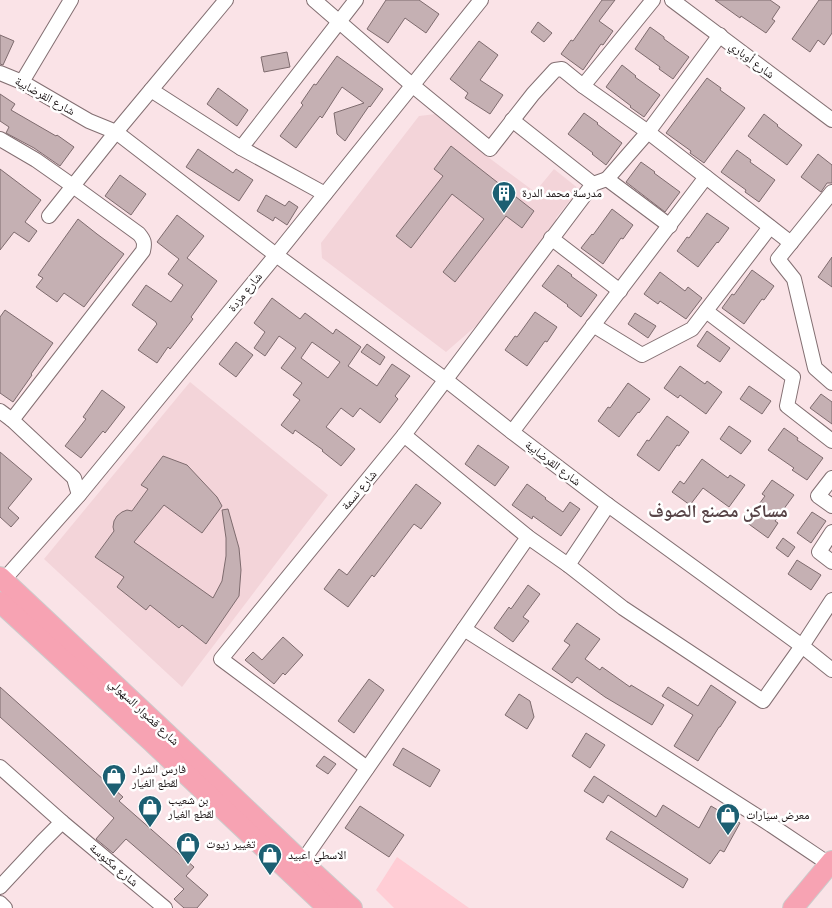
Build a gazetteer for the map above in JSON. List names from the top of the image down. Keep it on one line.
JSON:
{"streets":{"highway":["شارع قضوار السهولي"],"street":["شارع أوباري","شارع القرضابية","شارع مزدة","شارع نسمة","شارع مكنوسة"]},"crossings":[["شارع القرضابية","شارع مزدة"],["شارع القرضابية","شارع نسمة"],["شارع مزدة","شارع قضوار السهولي"]],"districts":["مساكن مصنع الصوف"],"places":{"building":["مدرسة محمد الدرة"],"shop":["فارس الشراد لقطع الغيار","بن شعيب لقطع الغيار","معرض سيارات","تغيير زيوت","الاسطي اعبيد"]}}
